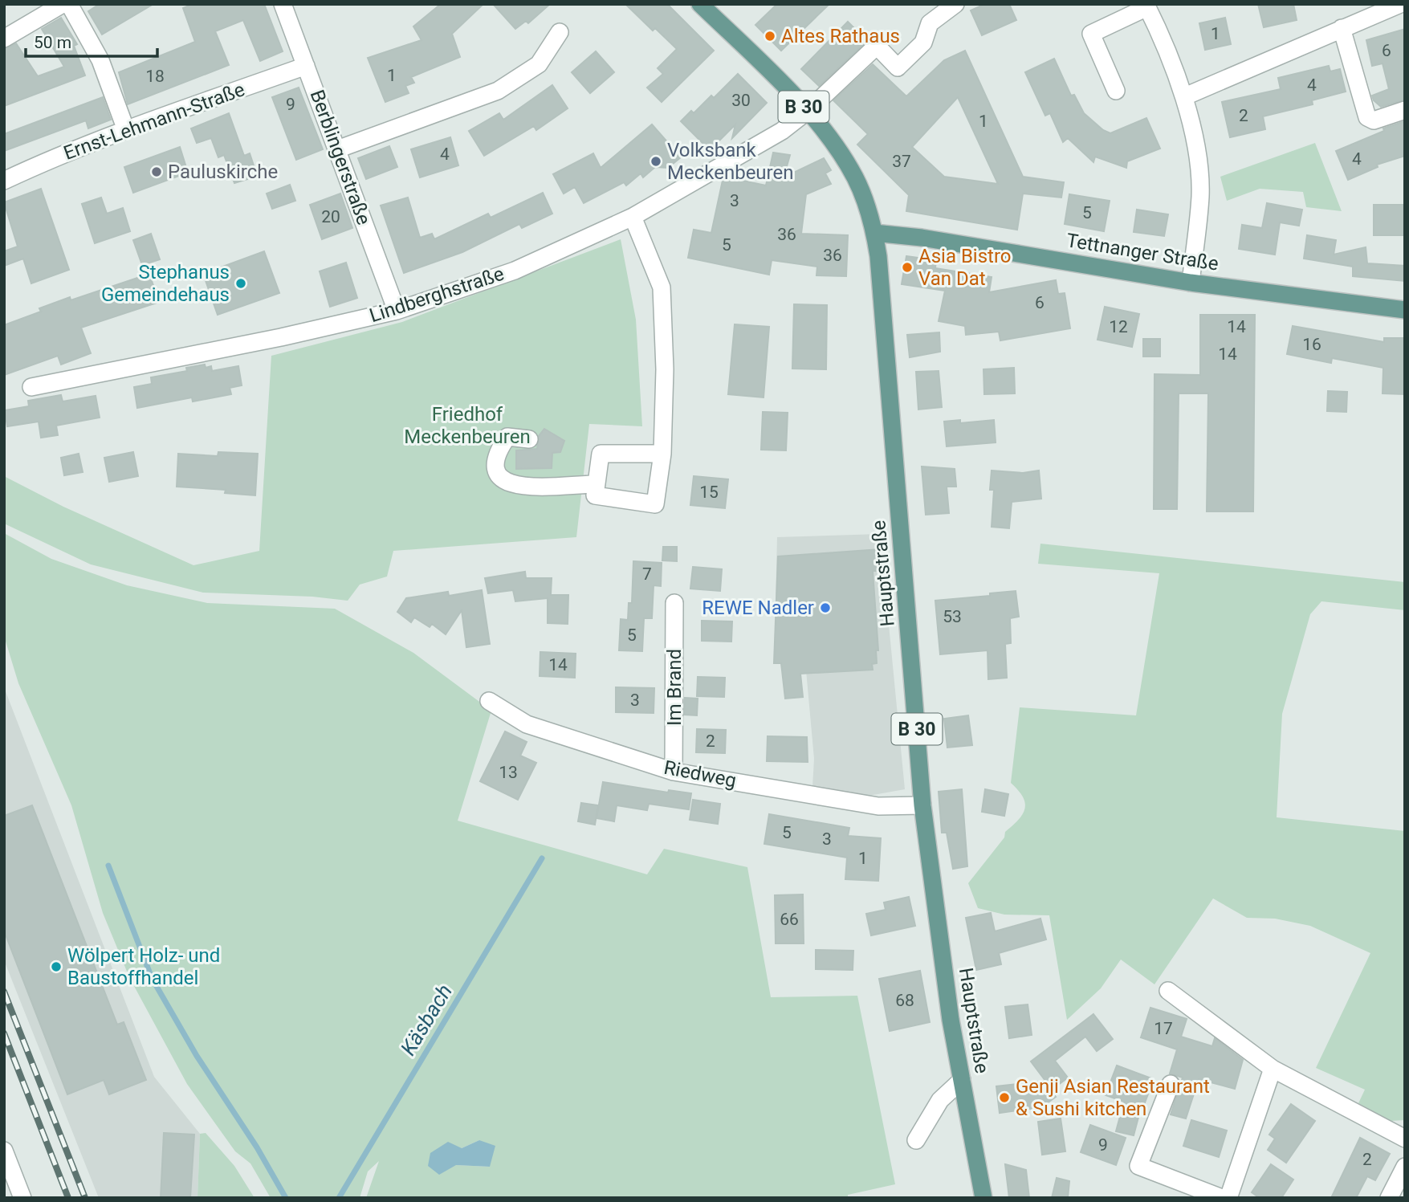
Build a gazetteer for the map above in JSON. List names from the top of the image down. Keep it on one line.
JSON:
{"streets":{"main road":["B 30","Tettnanger Straße","Hauptstraße"],"street":["Ernst-Lehmann-Straße","Berblingerstraße","Lindberghstraße","Im Brand","Riedweg"]},"crossings":[["Ernst-Lehmann-Straße","Berblingerstraße"],["Berblingerstraße","Lindberghstraße"],["Tettnanger Straße","Hauptstraße"],["Lindberghstraße","Hauptstraße"],["Hauptstraße","Riedweg"],["Im Brand","Riedweg"]],"water":["Käsbach"],"parks":["Friedhof Meckenbeuren"],"places":["Altes Rathaus","Volksbank Meckenbeuren","Pauluskirche","Asia Bistro Van Dat","Stephanus Gemeindehaus","REWE Nadler","Wölpert Holz- und Baustoffhandel","Genji Asian Restaurant & Sushi kitchen"],"house_numbers":["1","6","1","18","4","30","9","2","1","4","4","37","3","5","20","36","5","36","6","12","14","16","14","15","7","53","5","14","3","2","13","5","3","1","66","68","17","9","2"],"scale_bar":"50 m"}
